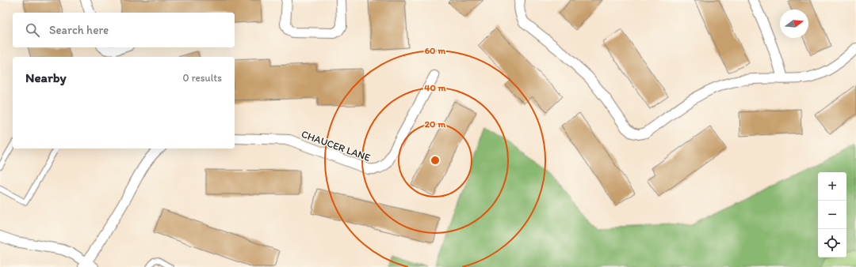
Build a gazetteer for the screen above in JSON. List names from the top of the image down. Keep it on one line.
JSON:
{"streets":{"street":["CHAUCER LANE"]},"north":"right","page":{"search":"Search here","heading":["Nearby","0 results"],"map_buttons":["+","−"]},"rings":["60 m","40 m","20 m"]}
